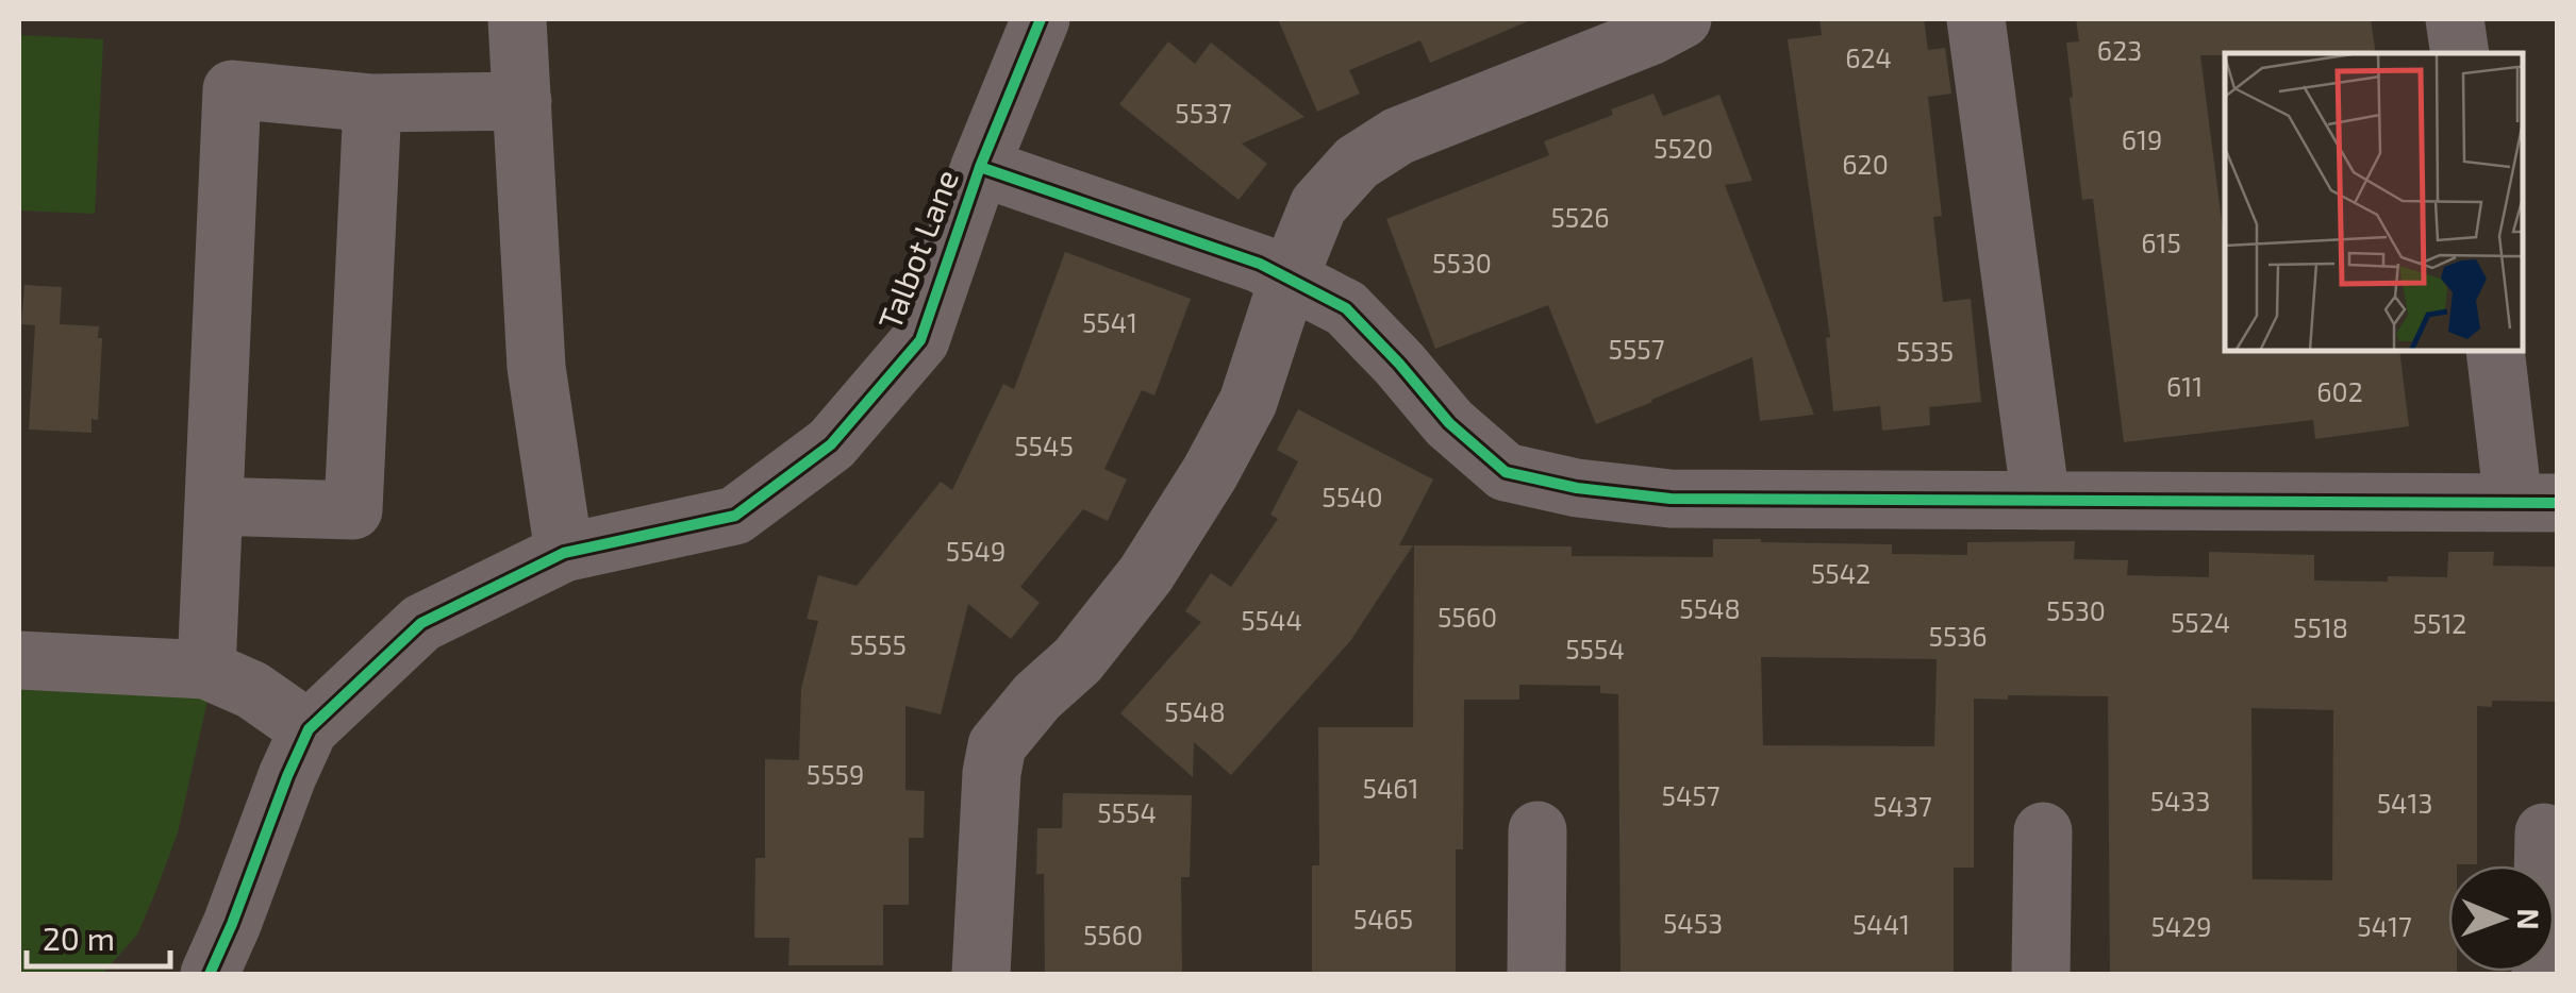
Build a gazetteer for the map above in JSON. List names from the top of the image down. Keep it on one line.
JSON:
{"streets":{"street":["Talbot Lane"]},"house_numbers":["623","624","5537","619","5520","620","5526","615","5530","5541","5557","5535","611","602","5545","5540","5549","5542","5548","5530","5560","5544","5524","5512","5518","5536","5555","5554","5548","5559","5461","5457","5433","5413","5437","5554","5465","5453","5441","5429","5417","5560"],"scale_bar":"20 m","north":"right"}
